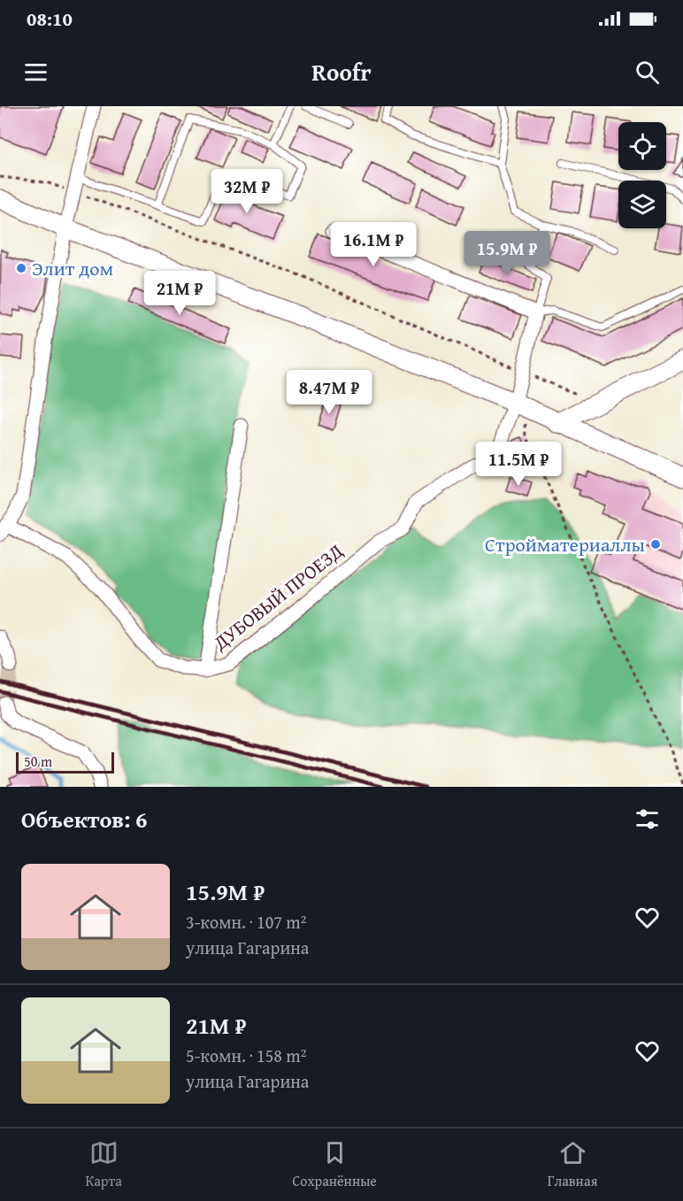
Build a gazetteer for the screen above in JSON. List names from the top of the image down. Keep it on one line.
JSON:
{"streets":{"street":["ДУБОВЫЙ ПРОЕЗД"]},"places":["Элит дом","Стройматериаллы"],"scale_bar":"50 m","page":{"status":"08:10","header":"Roofr","price":["32M ₽","16.1M ₽","15.9M ₽","21M ₽","8.47M ₽","11.5M ₽"],"scale":"50 m","heading":"Объектов: 6","list":[{"name":"15.9M ₽","note":"3-комн. · 107 m² · улица Гагарина"},{"name":"21M ₽","note":"5-комн. · 158 m² · улица Гагарина"}],"tabs":["Карта","Сохранённые","Главная"]}}
